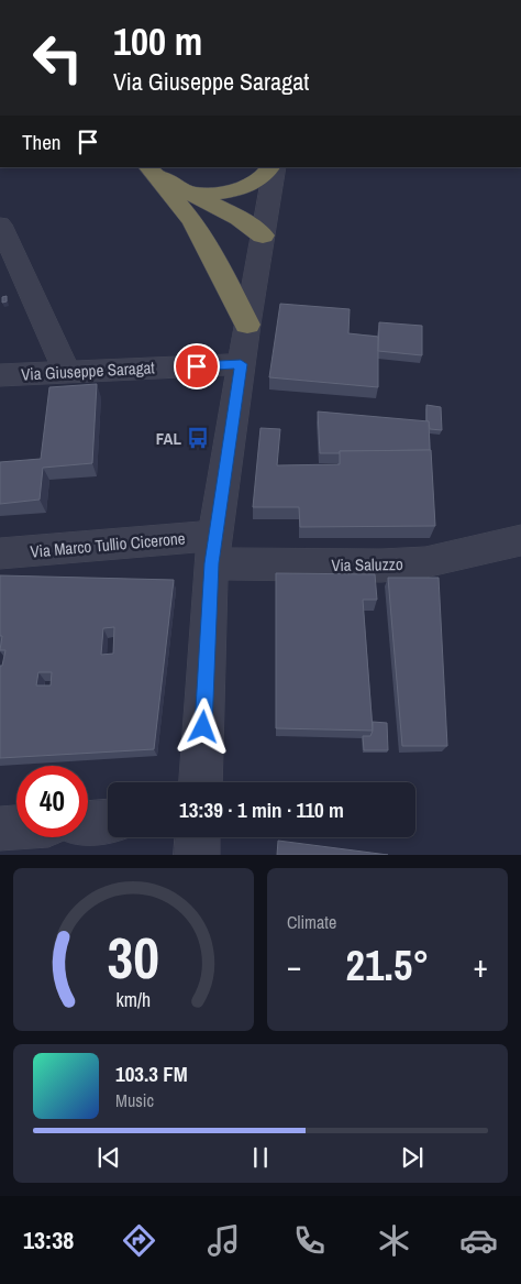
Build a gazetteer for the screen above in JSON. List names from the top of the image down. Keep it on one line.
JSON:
{"streets":{"street":["Via Giuseppe Saragat","Via Marco Tullio Cicerone","Via Saluzzo"]},"crossings":[["Via Marco Tullio Cicerone","Via Saluzzo"]],"places":{"bus stop":["FAL"]},"page":{"turn":["100 m","Via Giuseppe Saragat"],"then":"Then","limit":"40","trip":"13:39 · 1 min · 110 m","tile":"Climate","heat":["−","21.5°","+"],"song":["103.3 FM","Music"],"tabs":"13:38","gauge":["30","km/h"]}}
